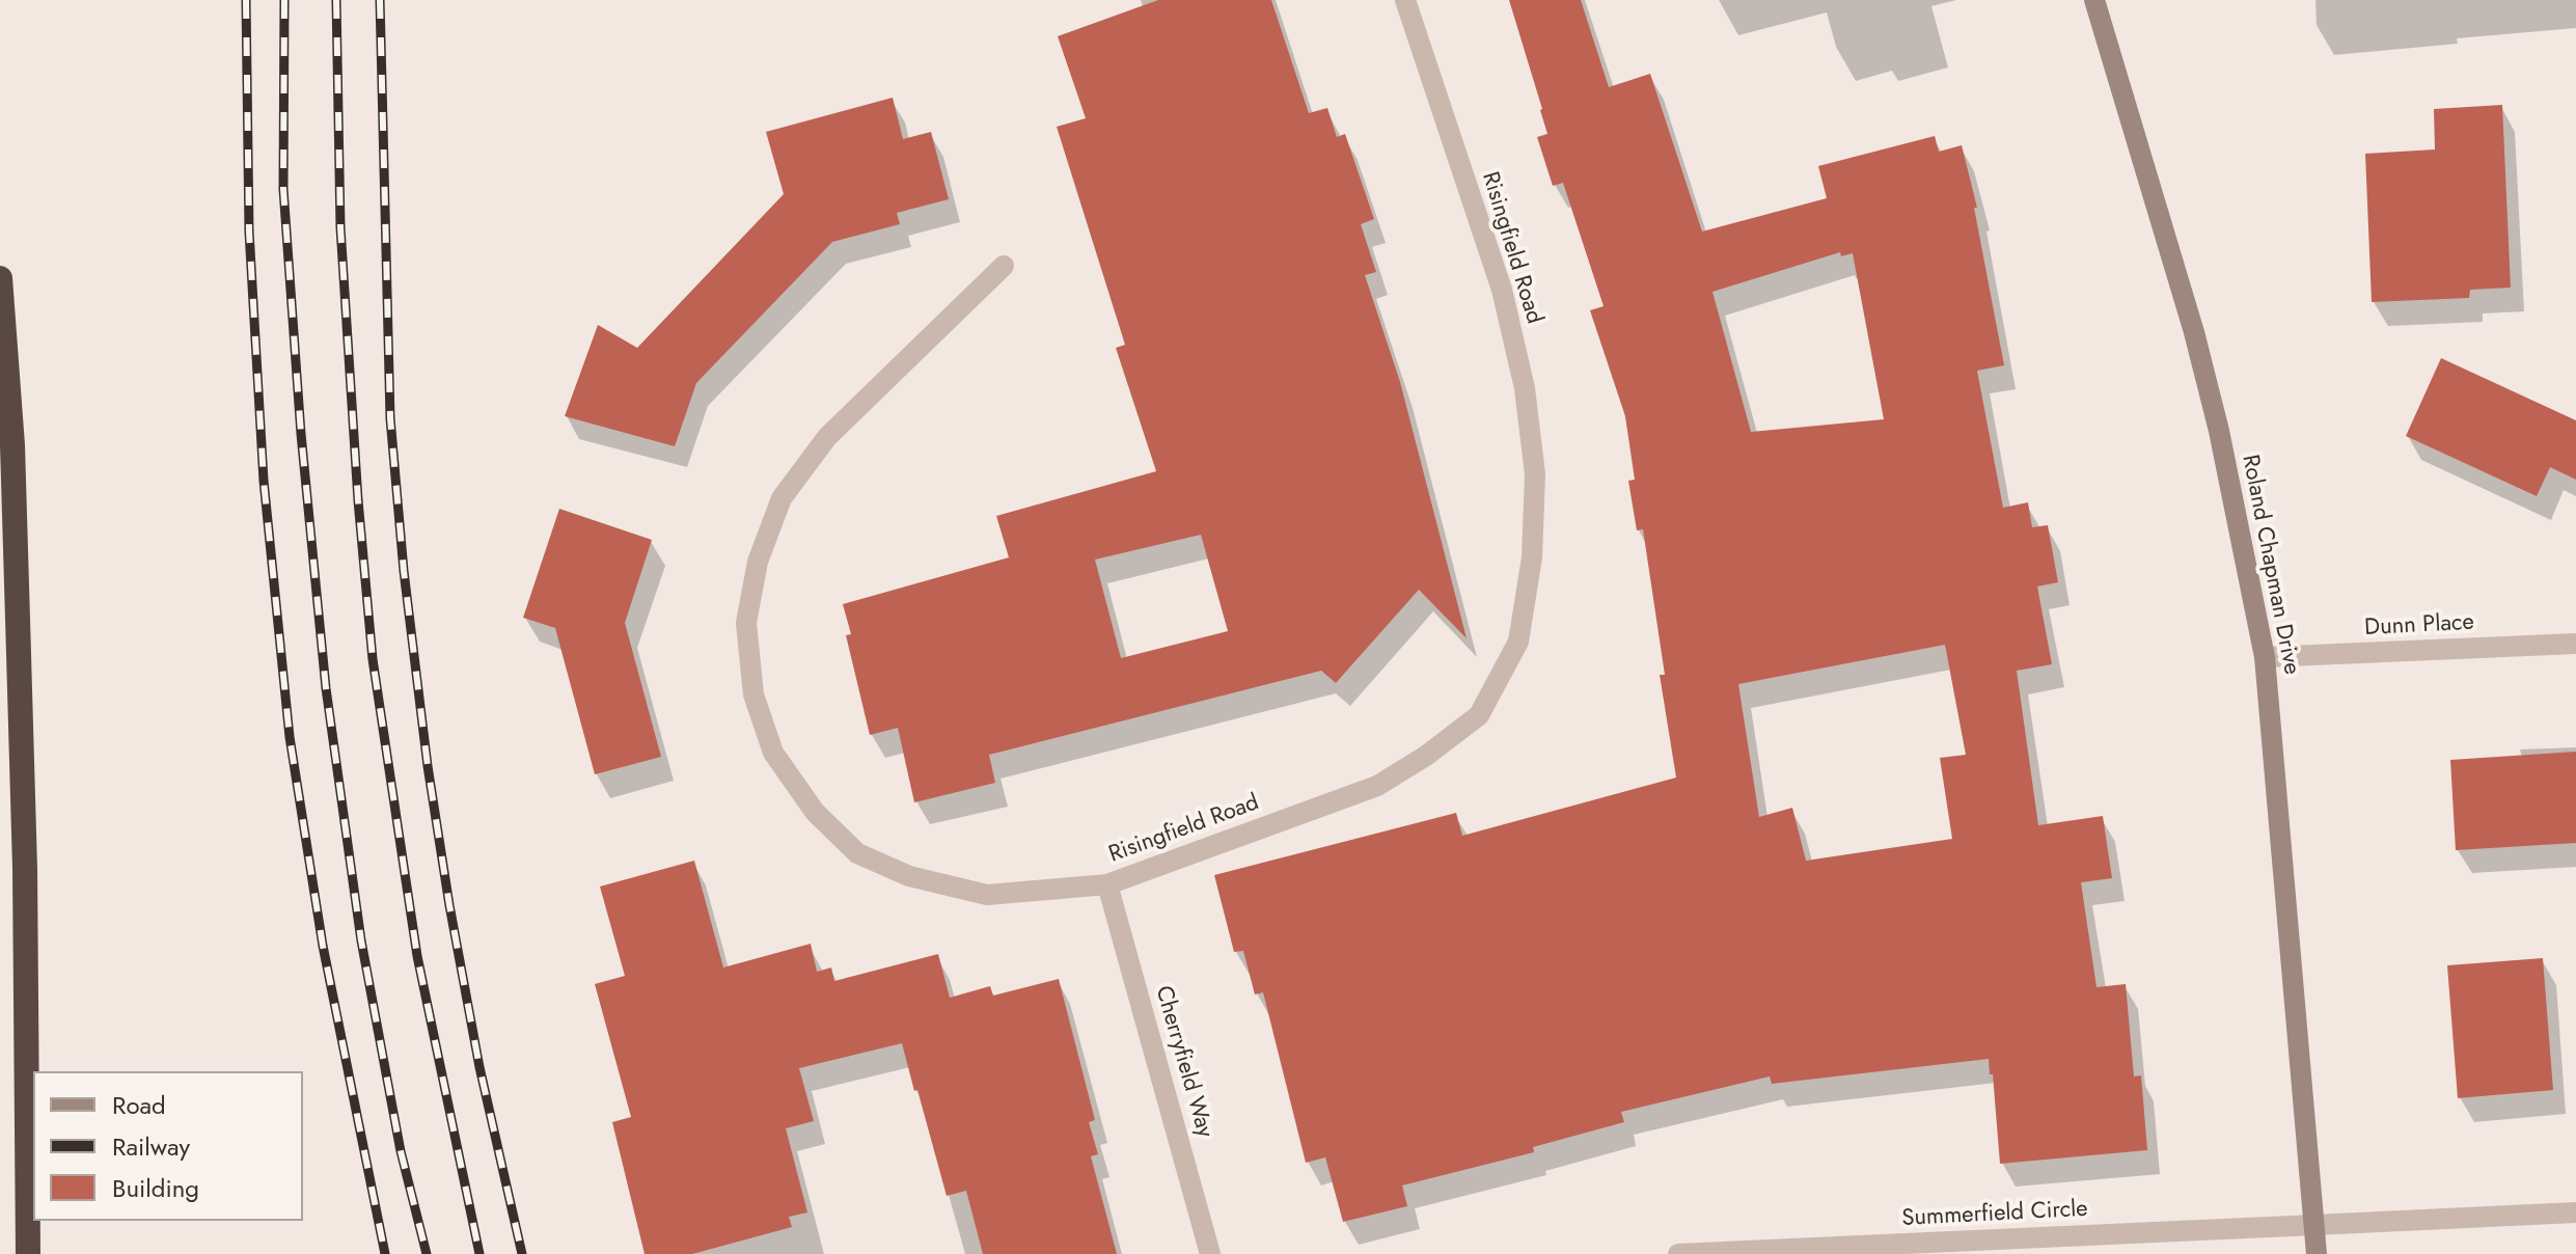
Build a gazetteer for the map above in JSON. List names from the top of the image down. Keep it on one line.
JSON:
{"streets":{"street":["Risingfield Road","Roland Chapman Drive","Dunn Place","Cherryfield Way","Summerfield Circle"]},"crossings":[["Risingfield Road","Cherryfield Way"],["Roland Chapman Drive","Dunn Place"],["Roland Chapman Drive","Summerfield Circle"]],"legend":["Road","Railway","Building"]}
